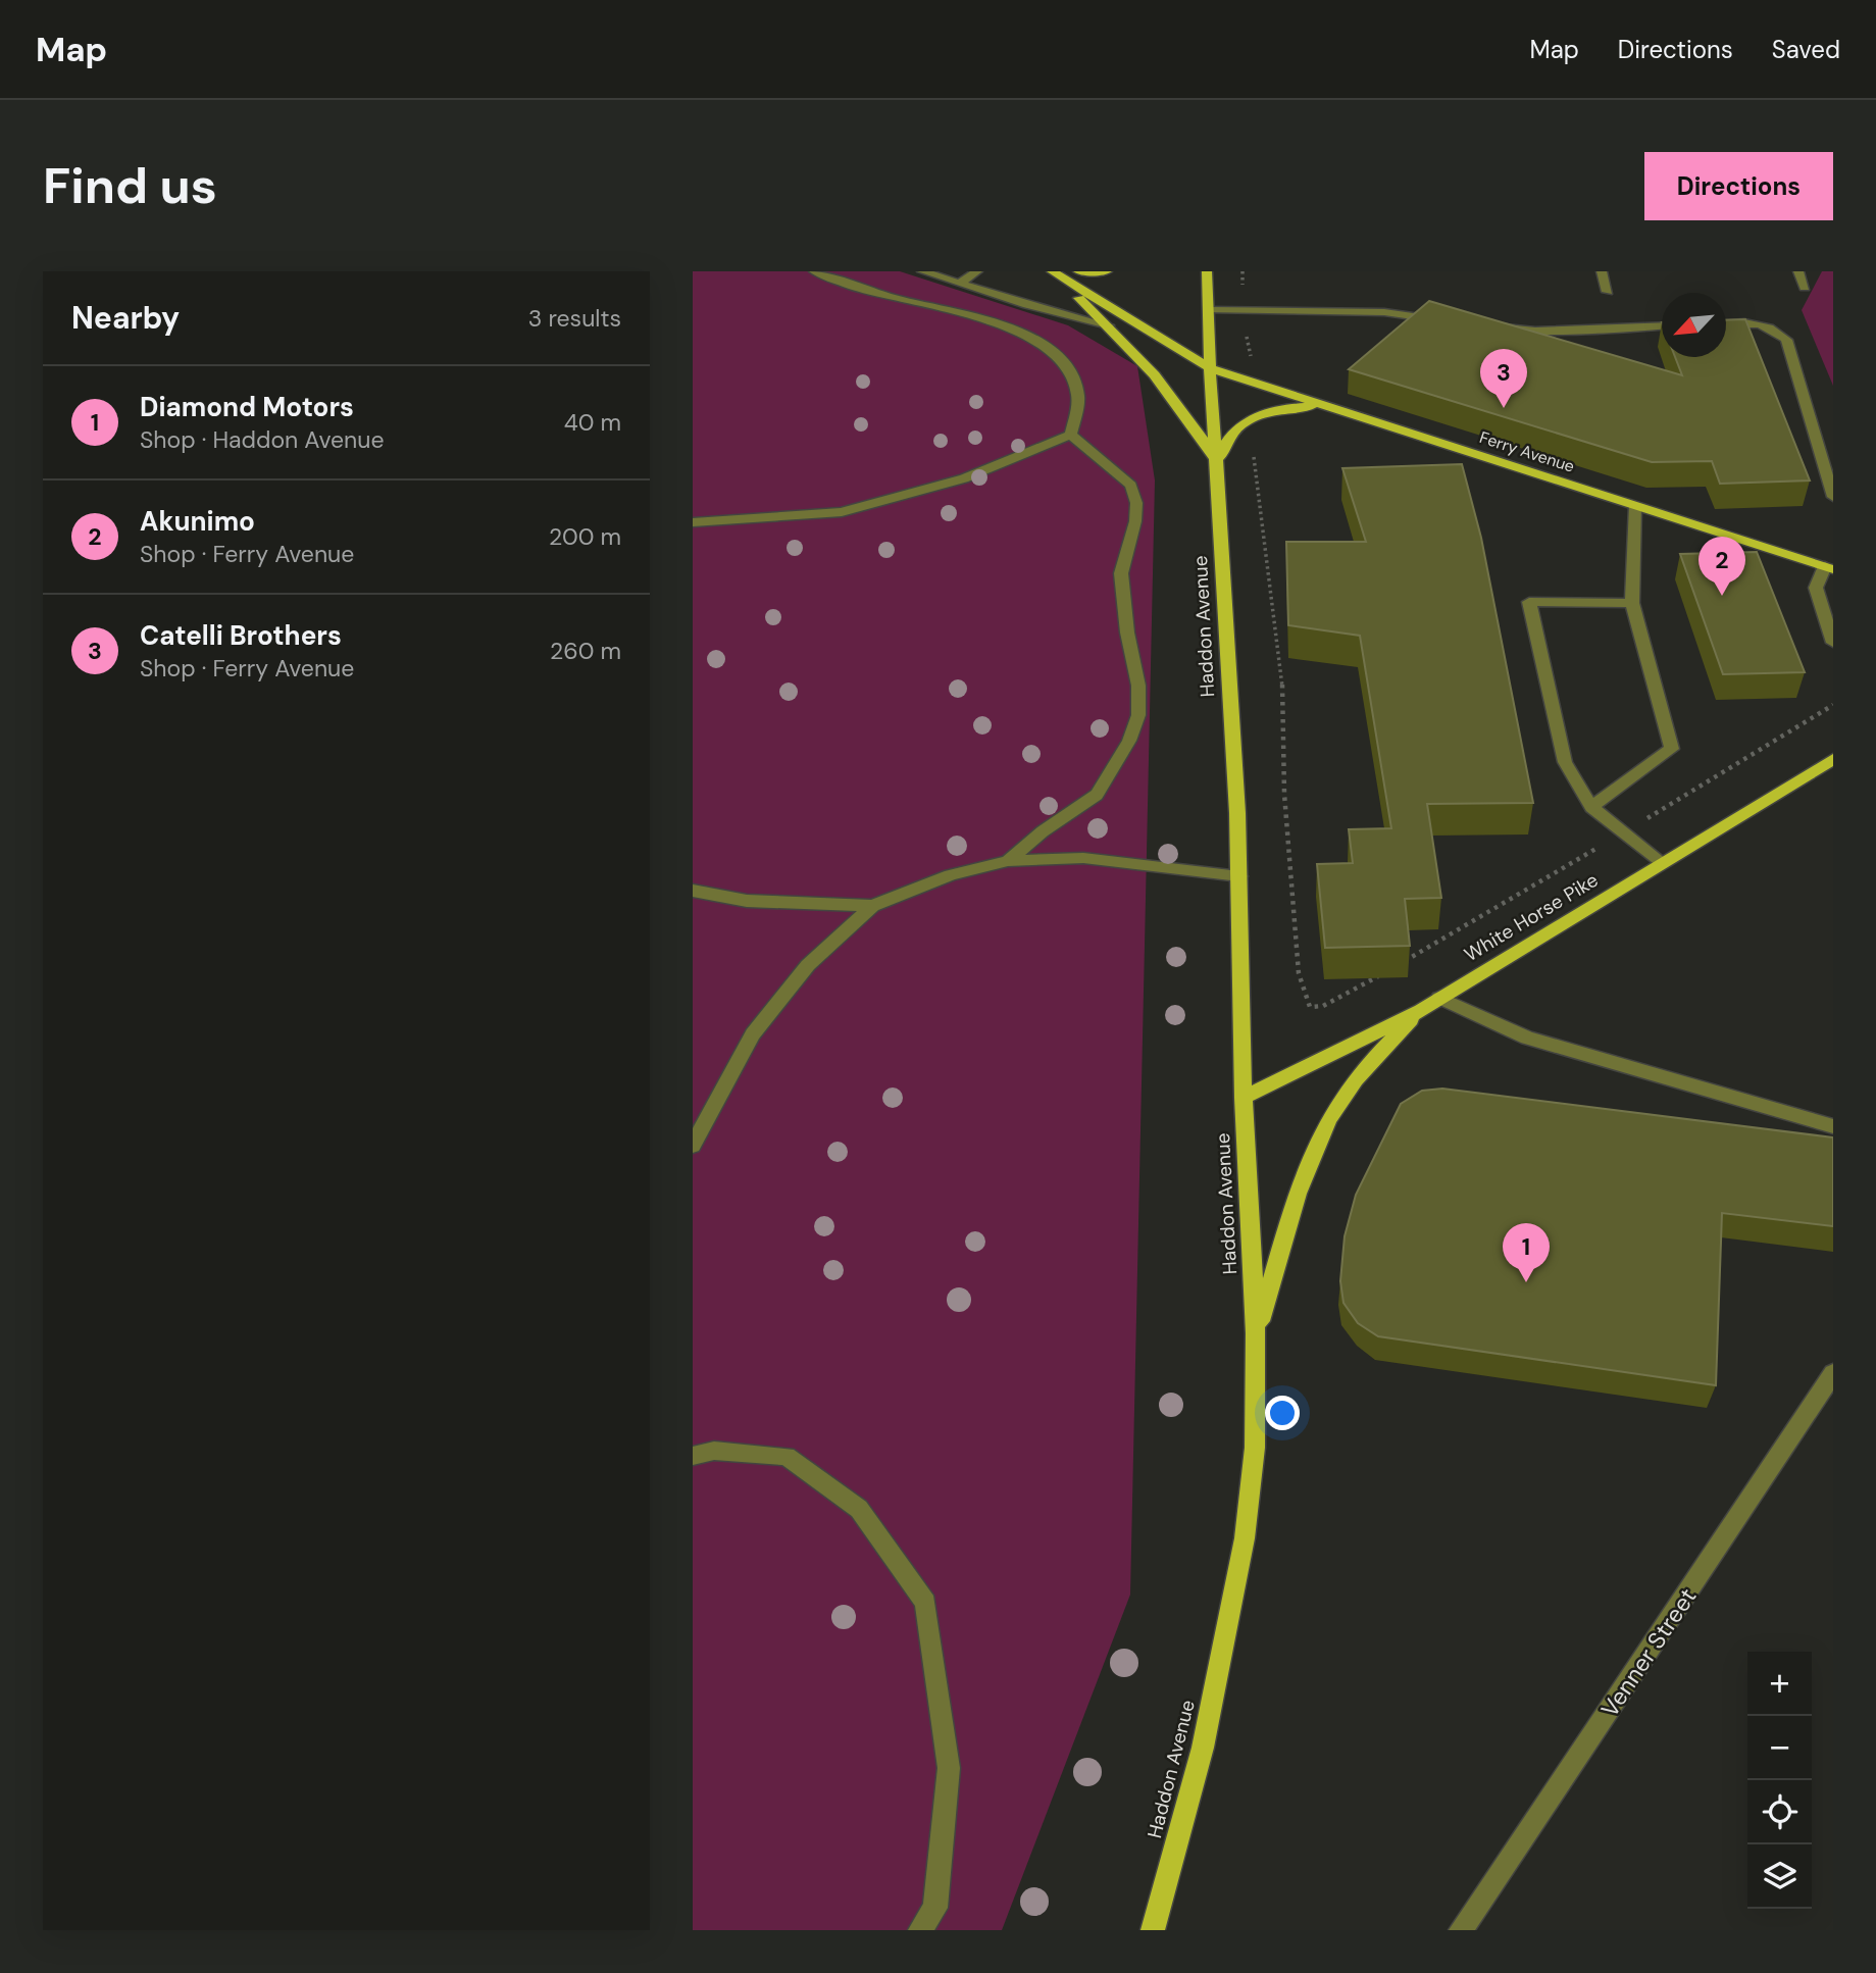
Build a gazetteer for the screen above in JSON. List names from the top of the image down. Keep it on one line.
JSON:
{"streets":{"main road":["Ferry Avenue","Haddon Avenue","White Horse Pike"],"street":["Venner Street"]},"crossings":[["Ferry Avenue","Haddon Avenue"],["Haddon Avenue","White Horse Pike"]],"north":"bottom left","page":{"header":"Map","nav":["Map","Directions","Saved"],"buttons":"Directions","title":"Find us","heading":["Nearby","3 results"],"pins":["3","2","1"],"list":[{"mark":"1","name":"Diamond Motors","note":"Shop · Haddon Avenue","value":"40 m"},{"mark":"2","name":"Akunimo","note":"Shop · Ferry Avenue","value":"200 m"},{"mark":"3","name":"Catelli Brothers","note":"Shop · Ferry Avenue","value":"260 m"}],"map_buttons":["+","−"]}}
